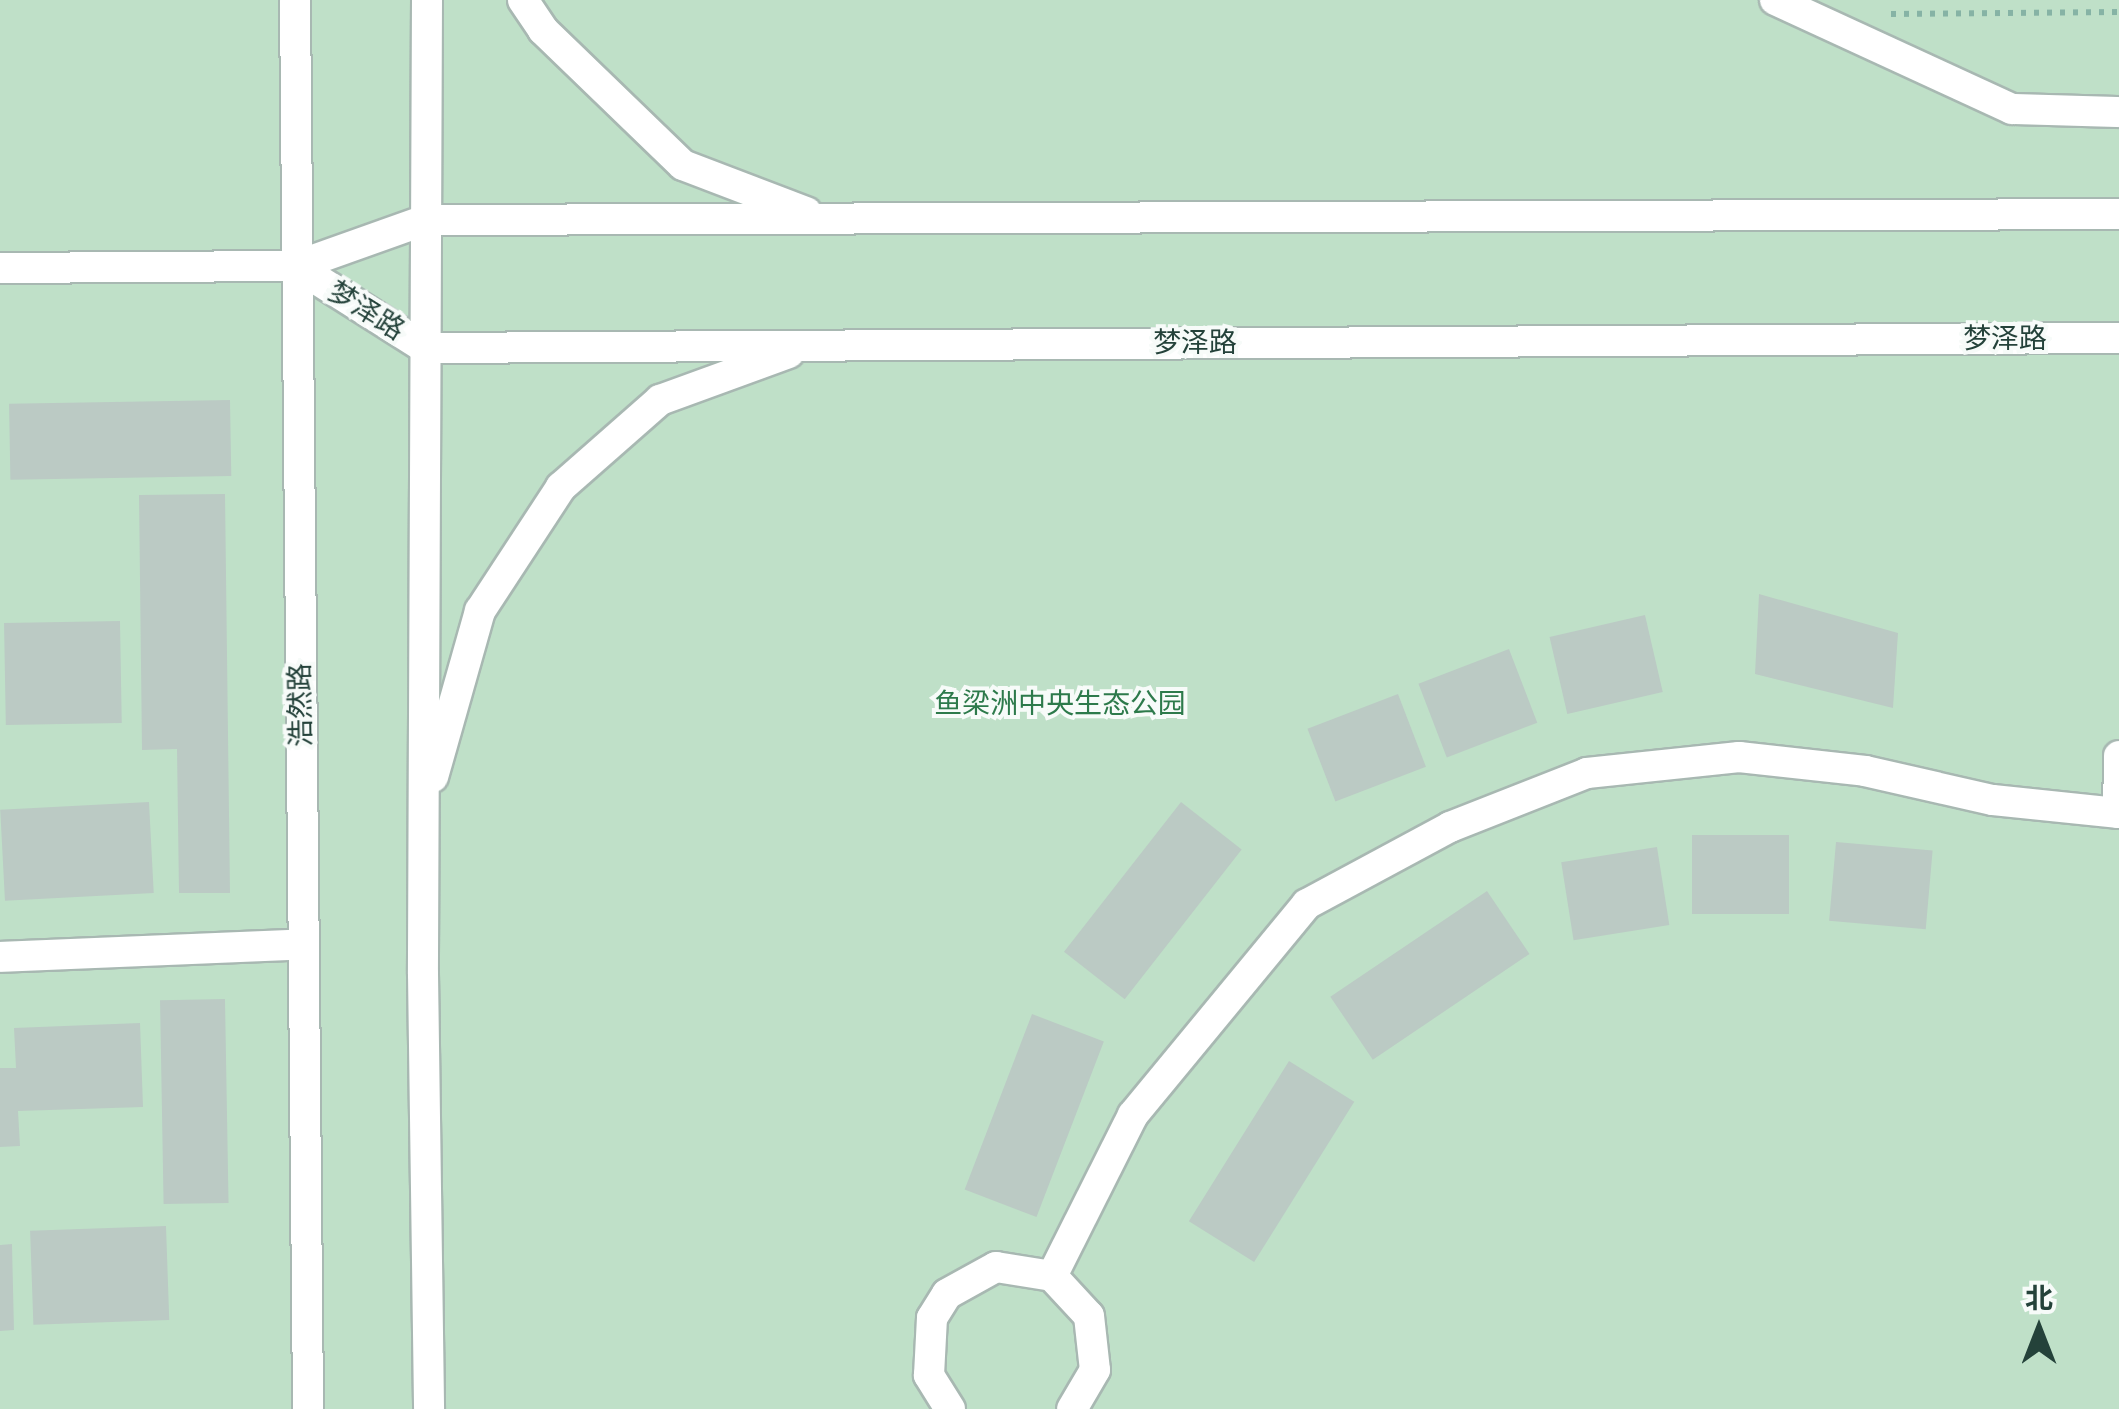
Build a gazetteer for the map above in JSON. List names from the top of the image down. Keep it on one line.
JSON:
{"streets":{"street":["梦泽路","浩然路"]},"crossings":[["梦泽路","浩然路"]],"parks":["鱼梁洲中央生态公园"],"north":"top"}
